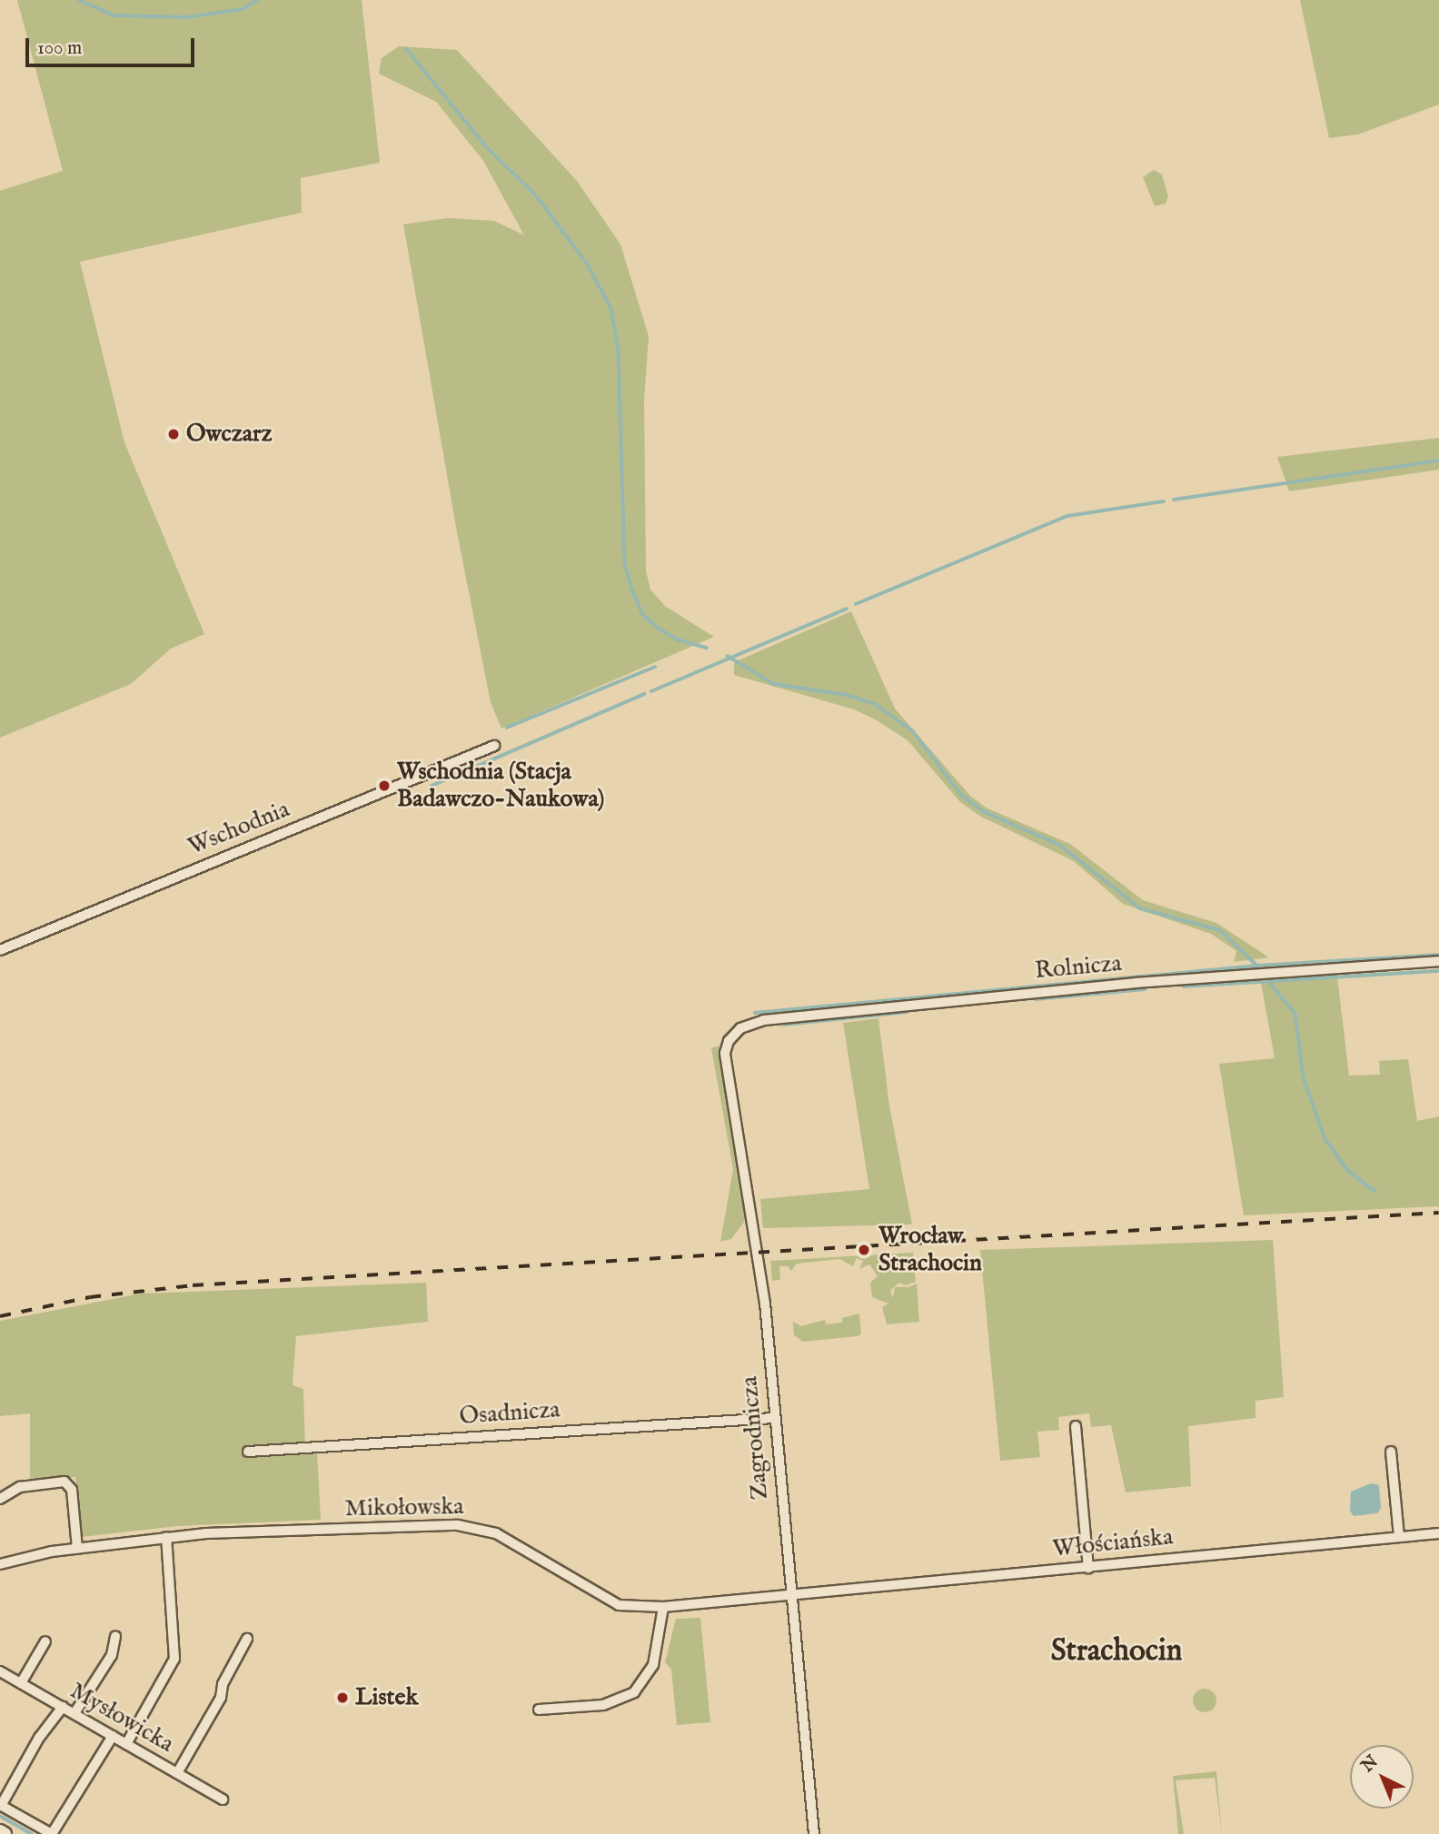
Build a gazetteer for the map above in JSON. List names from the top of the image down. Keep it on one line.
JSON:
{"streets":{"street":["Wschodnia","Rolnicza","Osadnicza","Zagrodnicza","Mikołowska","Włościańska","Mysłowicka"]},"crossings":[["Rolnicza","Zagrodnicza"],["Osadnicza","Zagrodnicza"],["Zagrodnicza","Mikołowska"],["Zagrodnicza","Włościańska"],["Mikołowska","Włościańska"]],"districts":["Strachocin"],"places":["Owczarz","Wschodnia (Stacja Badawczo-Naukowa)","Wrocław Strachocin","Listek"],"scale_bar":"100 m","north":"top left"}
